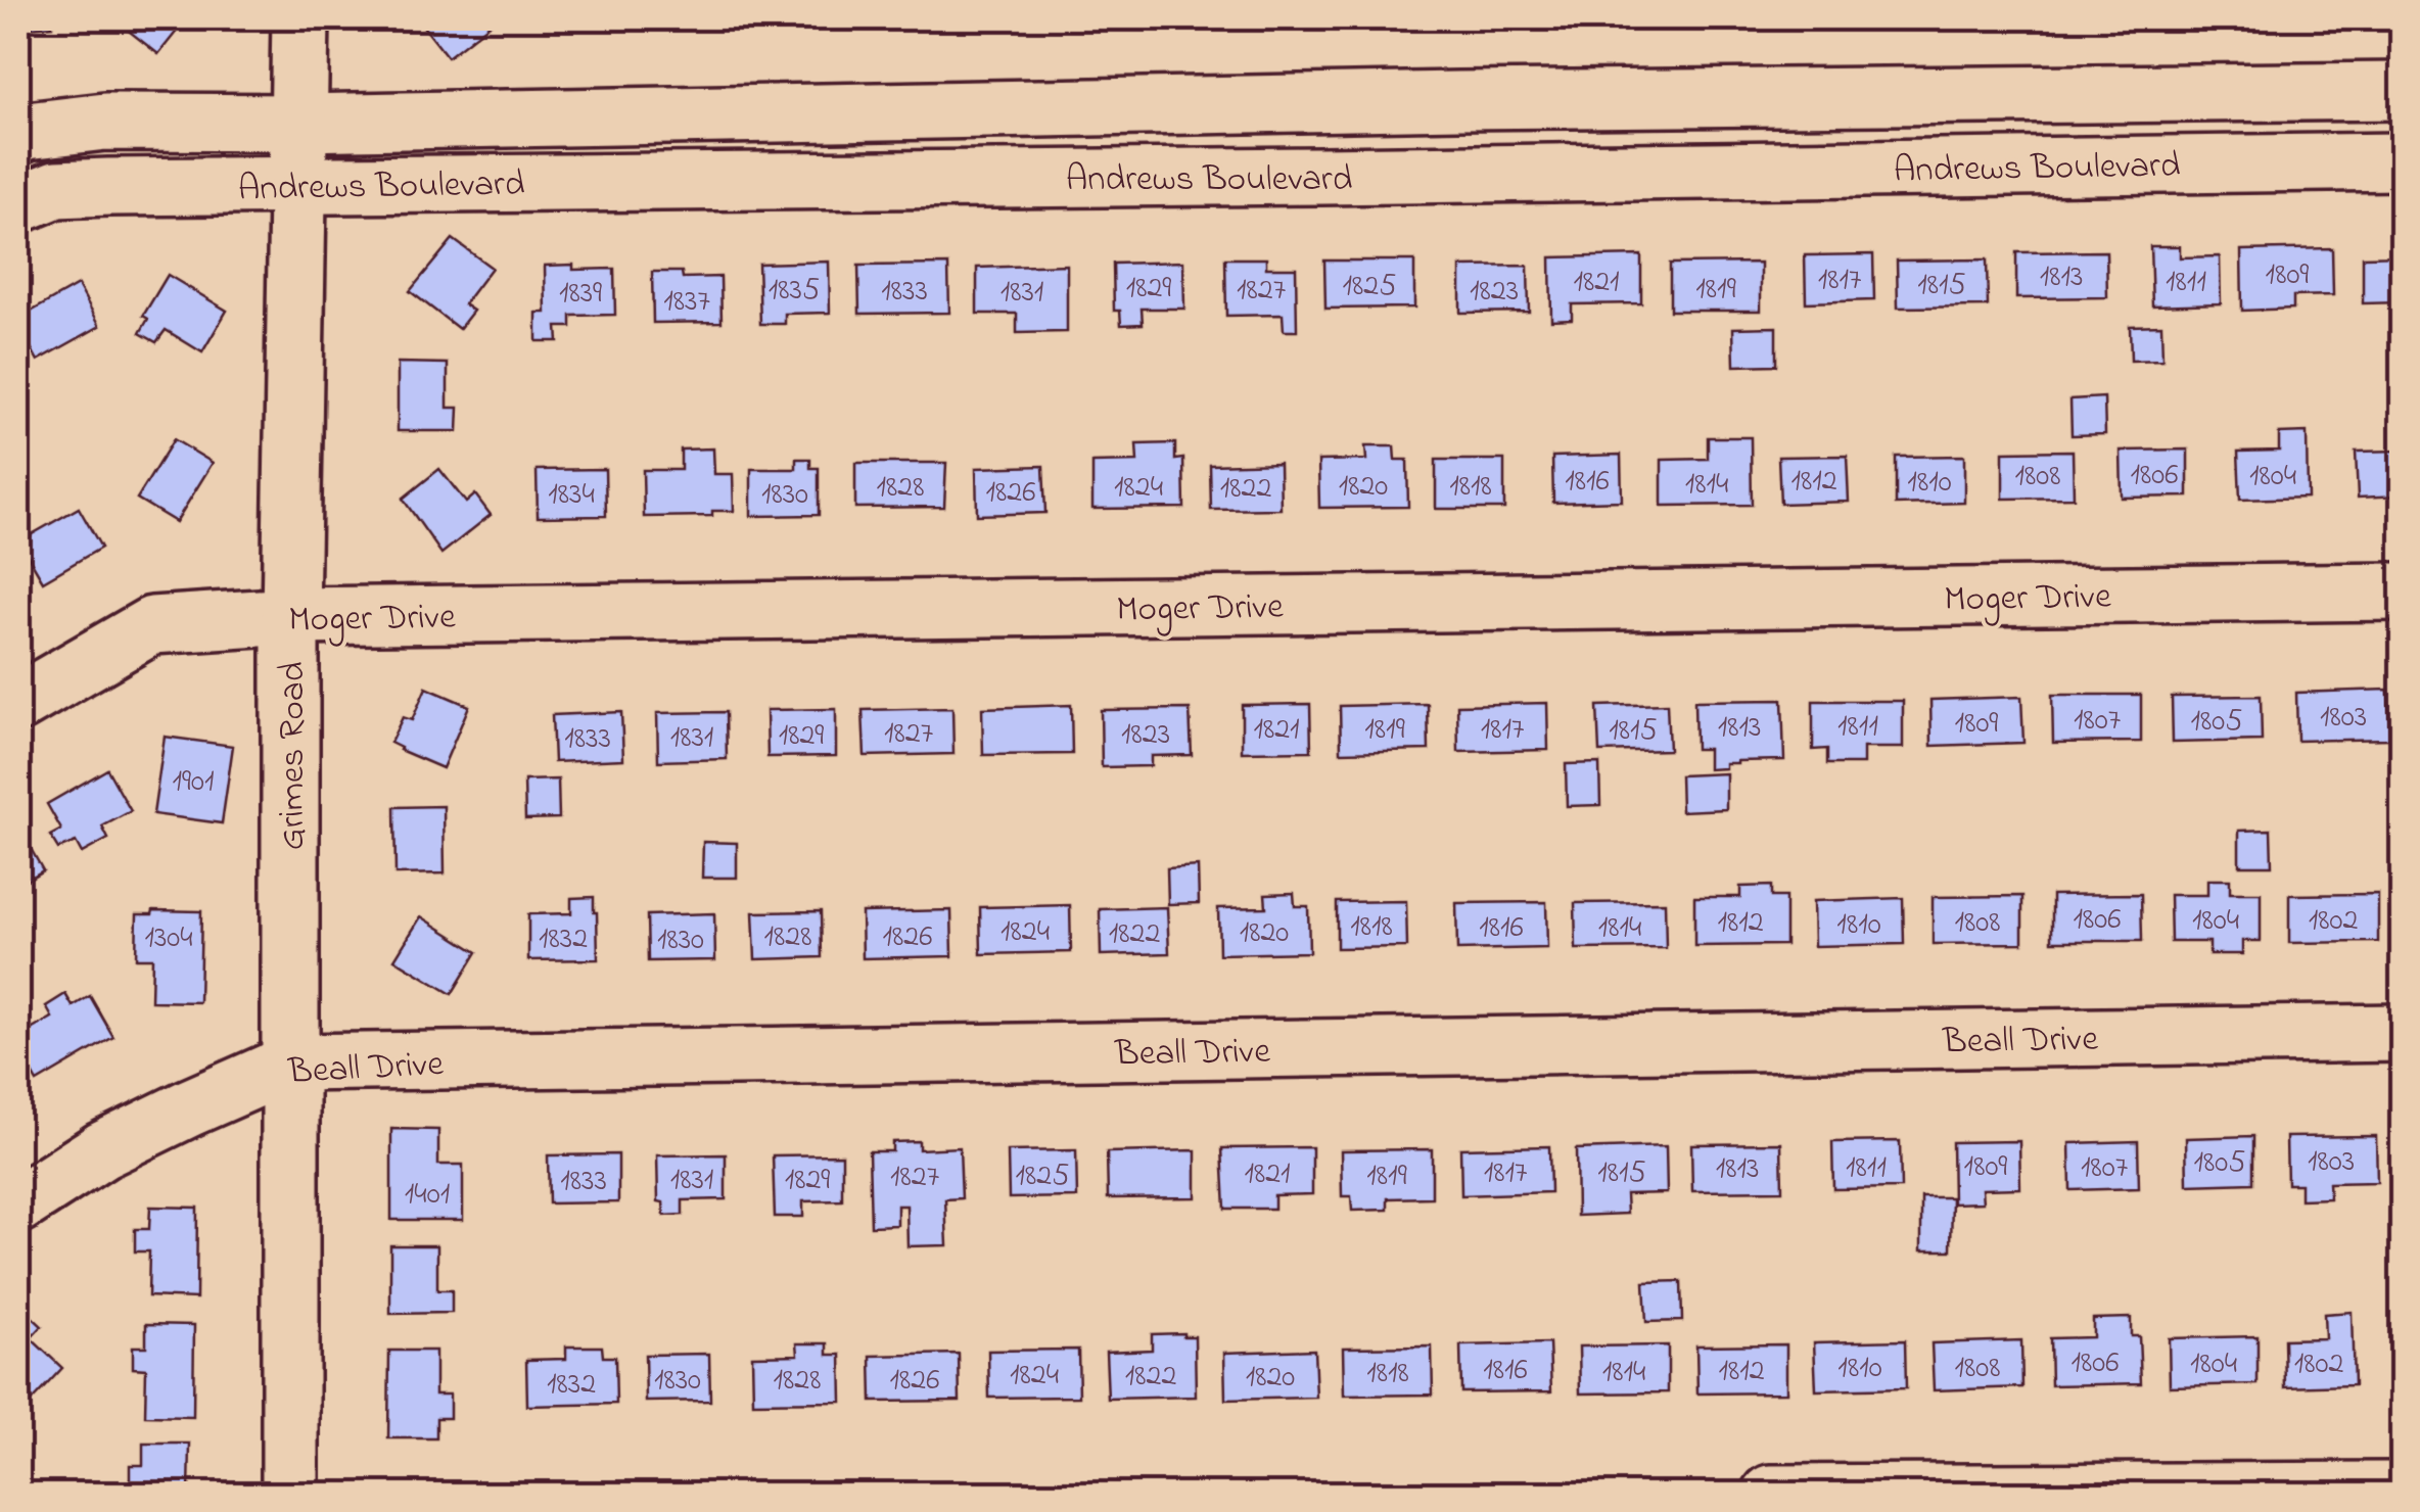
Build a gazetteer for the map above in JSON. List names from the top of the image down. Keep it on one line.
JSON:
{"streets":{"street":["Andrews Boulevard","Moger Drive","Grimes Road","Beall Drive"]},"crossings":[["Andrews Boulevard","Grimes Road"],["Moger Drive","Grimes Road"],["Grimes Road","Beall Drive"]],"house_numbers":["1809","1813","1817","1821","1811","1815","1825","1829","1819","1835","1827","1833","1823","1831","1839","1837","1806","1808","1804","1816","1812","1810","1814","1820","1818","1828","1824","1822","1826","1834","1830","1803","1807","1805","1809","1811","1813","1821","1819","1817","1815","1827","1823","1829","1831","1833","1901","1806","1804","1802","1812","1808","1810","1818","1816","1814","1824","1820","1822","1828","1826","1304","1832","1830","1803","1805","1809","1811","1807","1813","1817","1815","1821","1825","1819","1827","1831","1829","1833","1401","1806","1804","1802","1810","1808","1816","1812","1814","1818","1824","1822","1820","1830","1828","1826","1832"]}
